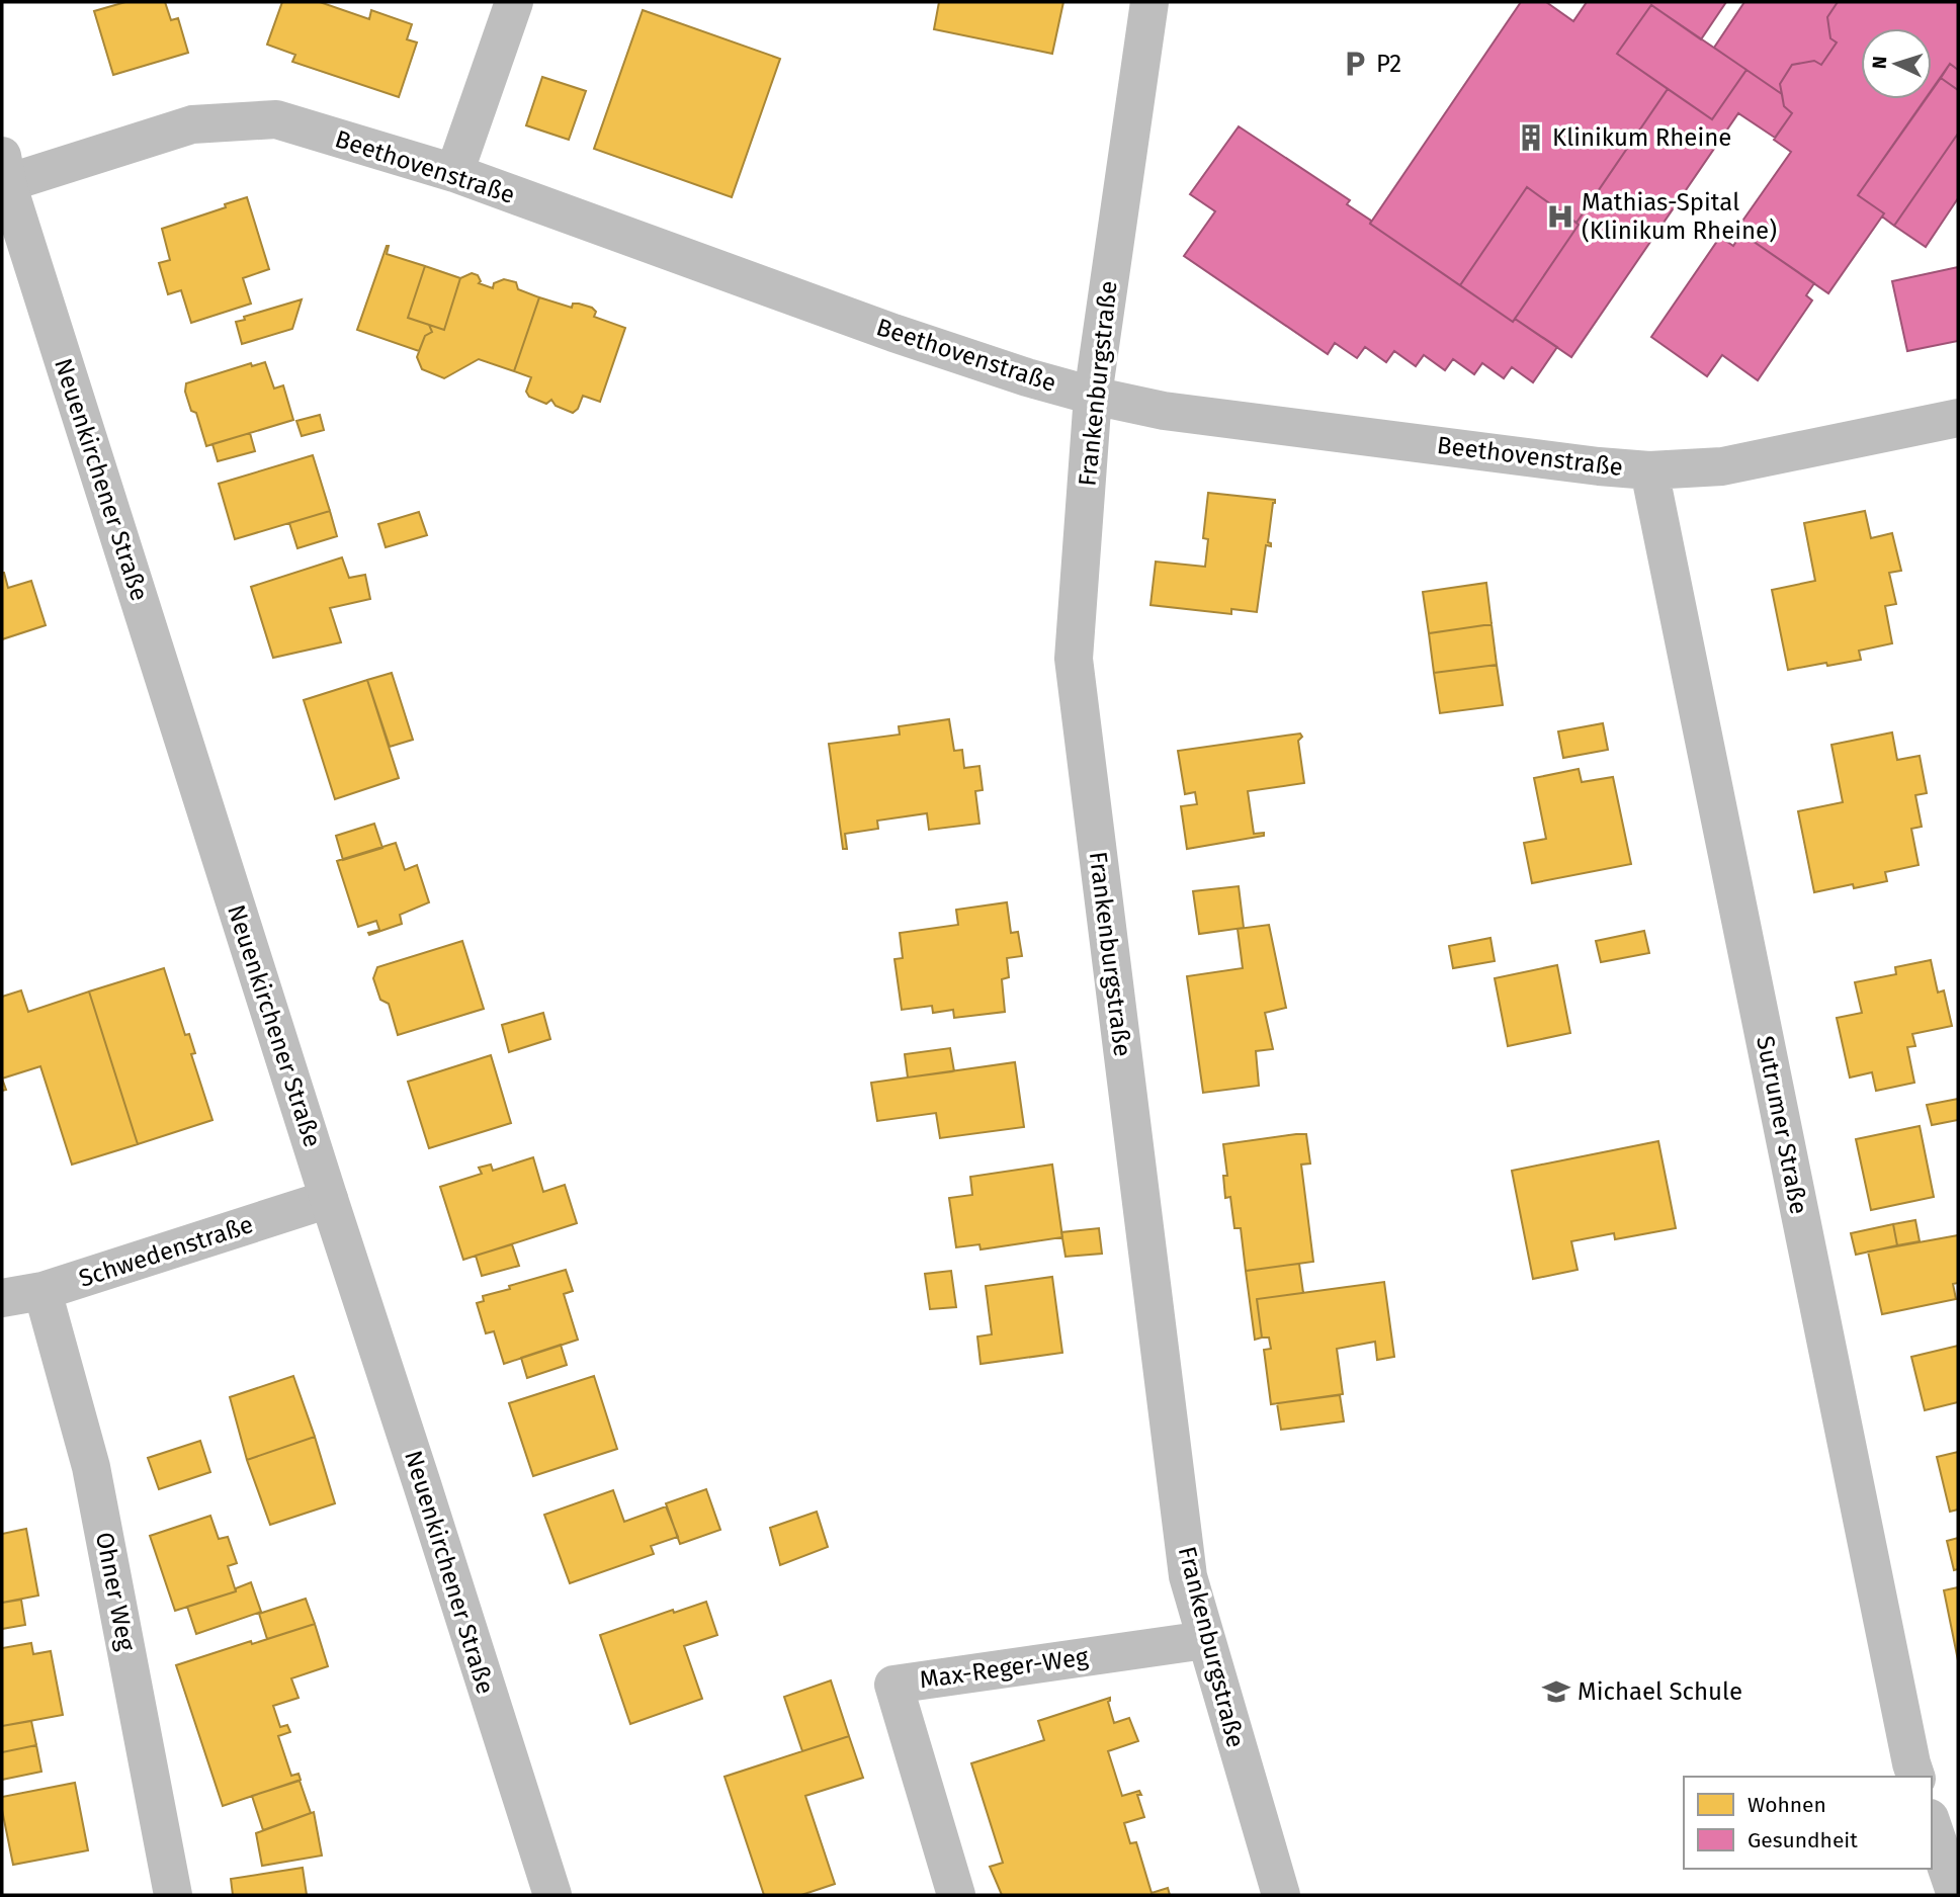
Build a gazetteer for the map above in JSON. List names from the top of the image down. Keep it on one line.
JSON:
{"streets":{"street":["Beethovenstraße","Frankenburgstraße","Neuenkirchener Straße","Sutrumer Straße","Schwedenstraße","Ohner Weg","Max-Reger-Weg"]},"crossings":[["Beethovenstraße","Frankenburgstraße"],["Beethovenstraße","Neuenkirchener Straße"],["Beethovenstraße","Sutrumer Straße"],["Frankenburgstraße","Max-Reger-Weg"],["Neuenkirchener Straße","Schwedenstraße"],["Schwedenstraße","Ohner Weg"]],"places":{"parking":["P2"],"building":["Klinikum Rheine"],"hospital":["Mathias-Spital (Klinikum Rheine)"],"school or university":["Michael Schule"]},"legend":["Wohnen","Gesundheit"],"north":"left"}
